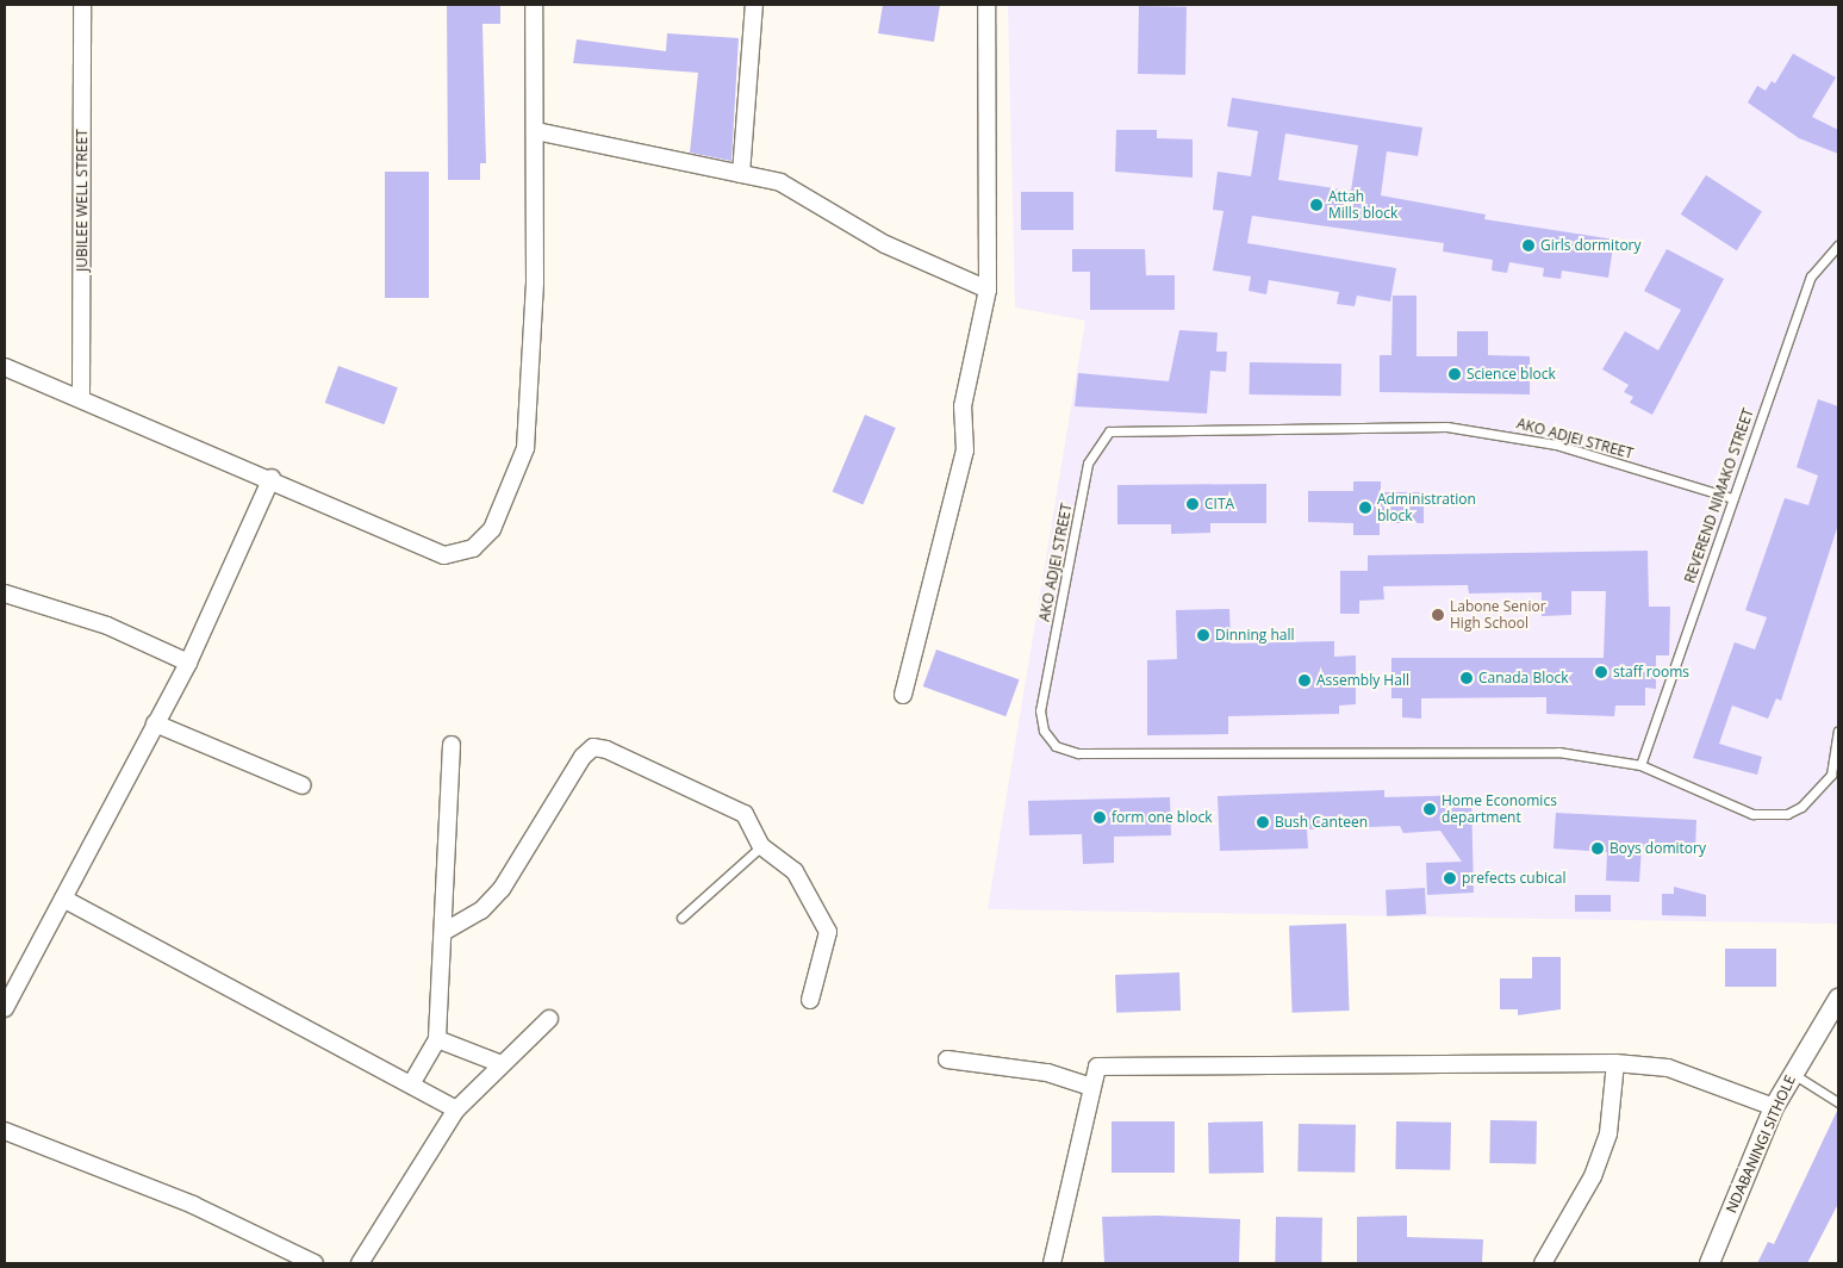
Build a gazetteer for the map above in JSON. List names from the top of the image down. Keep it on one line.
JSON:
{"streets":{"street":["JUBILEE WELL STREET","NDABANINGI SITHOLE"],"lane":["AKO ADJEI STREET","REVEREND NIMAKO STREET"]},"crossings":[["AKO ADJEI STREET","REVEREND NIMAKO STREET"]],"places":["Attah Mills block","Girls dormitory","Science block","CITA","Administration block","Labone Senior High School","Dinning hall","staff rooms","Canada Block","Assembly Hall","Home Economics department","form one block","Bush Canteen","Boys domitory","prefects cubical"]}
